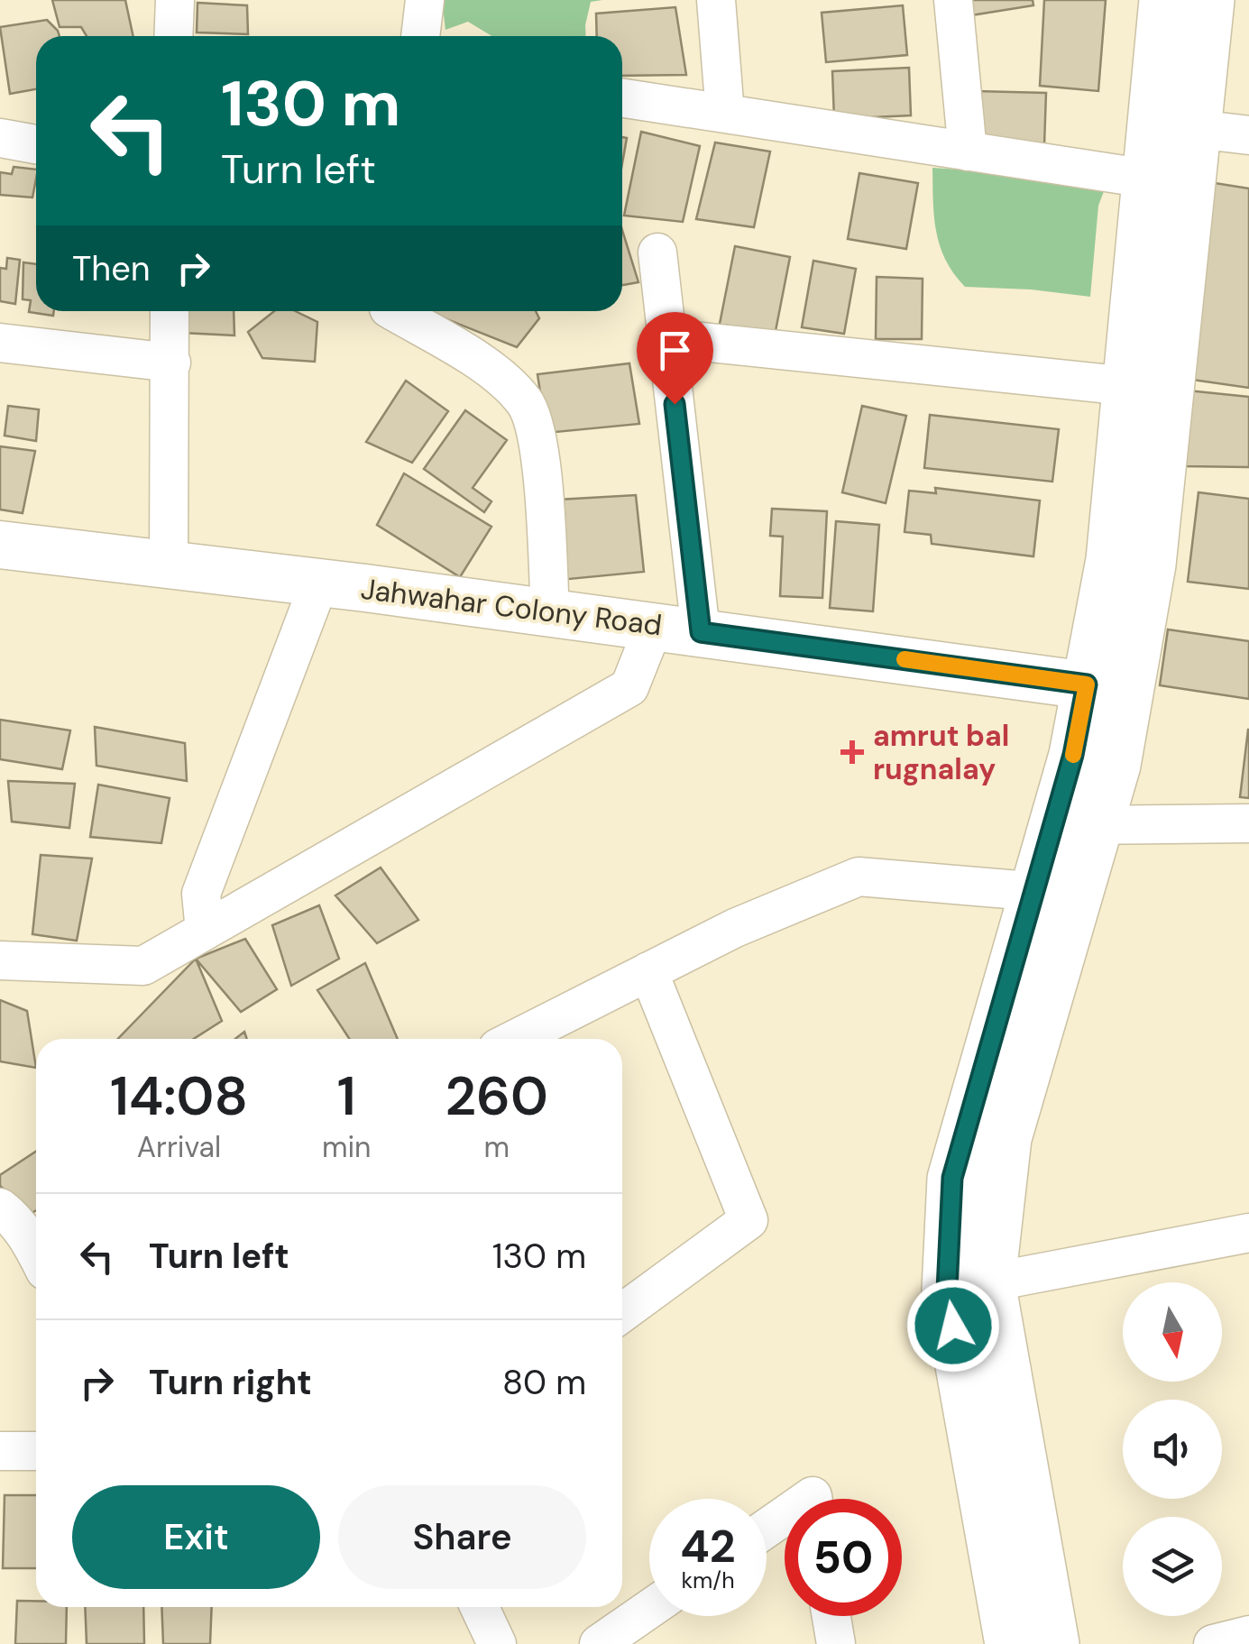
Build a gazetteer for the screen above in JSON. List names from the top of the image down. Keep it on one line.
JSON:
{"streets":{"street":["Jahwahar Colony Road"]},"places":{"health":["amrut bal rugnalay"]},"north":"bottom","page":{"turn":["130 m","Turn left"],"then":"Then","eta":["14:08","Arrival","1","min","260","m"],"list":[{"name":"Turn left","value":"130 m"},{"name":"Turn right","value":"80 m"}],"buttons":["Exit","Share"],"speed":"42 km/h","limit":"50"}}
